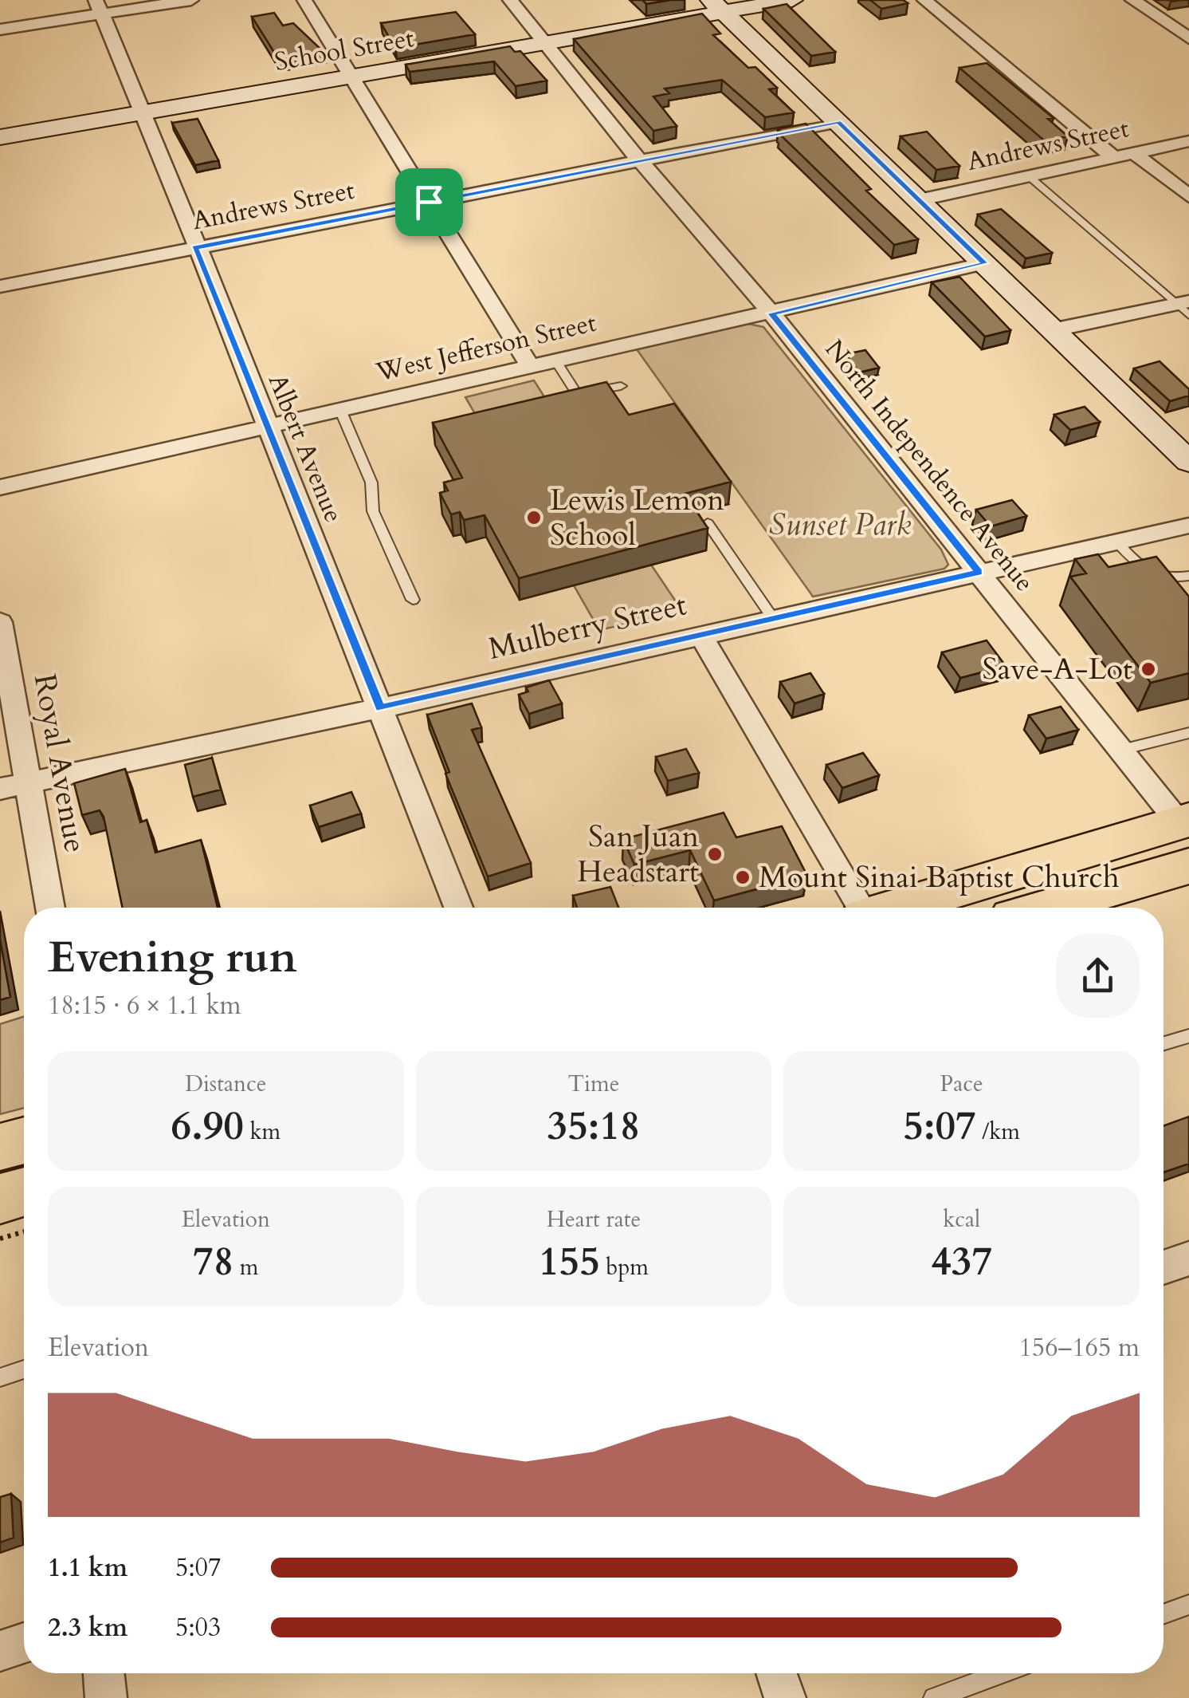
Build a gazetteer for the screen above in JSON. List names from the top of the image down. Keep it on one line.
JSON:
{"streets":{"main road":["School Street"],"street":["Andrews Street","West Jefferson Street","Albert Avenue","North Independence Avenue","Mulberry Street","Royal Avenue"]},"crossings":[["School Street","Albert Avenue"],["School Street","North Independence Avenue"],["Andrews Street","Albert Avenue"],["Andrews Street","North Independence Avenue"],["West Jefferson Street","Albert Avenue"],["West Jefferson Street","North Independence Avenue"],["Albert Avenue","Mulberry Street"],["North Independence Avenue","Mulberry Street"],["Mulberry Street","Royal Avenue"]],"parks":["Sunset Park"],"places":["Lewis Lemon School","Save-A-Lot","San Juan Headstart","Mount Sinai Baptist Church"],"page":{"heading":["Evening run","18:15 · 6 × 1.1 km"],"stats":[["Distance","6.90 km"],["Time","35:18"],["Pace","5:07 /km"],["Elevation","78 m"],["Heart rate","155 bpm"],["kcal","437"]],"chart":["Elevation","156–165 m"],"list":[{"name":"1.1 km","note":"5:07"},{"name":"2.3 km","note":"5:03"}]}}
